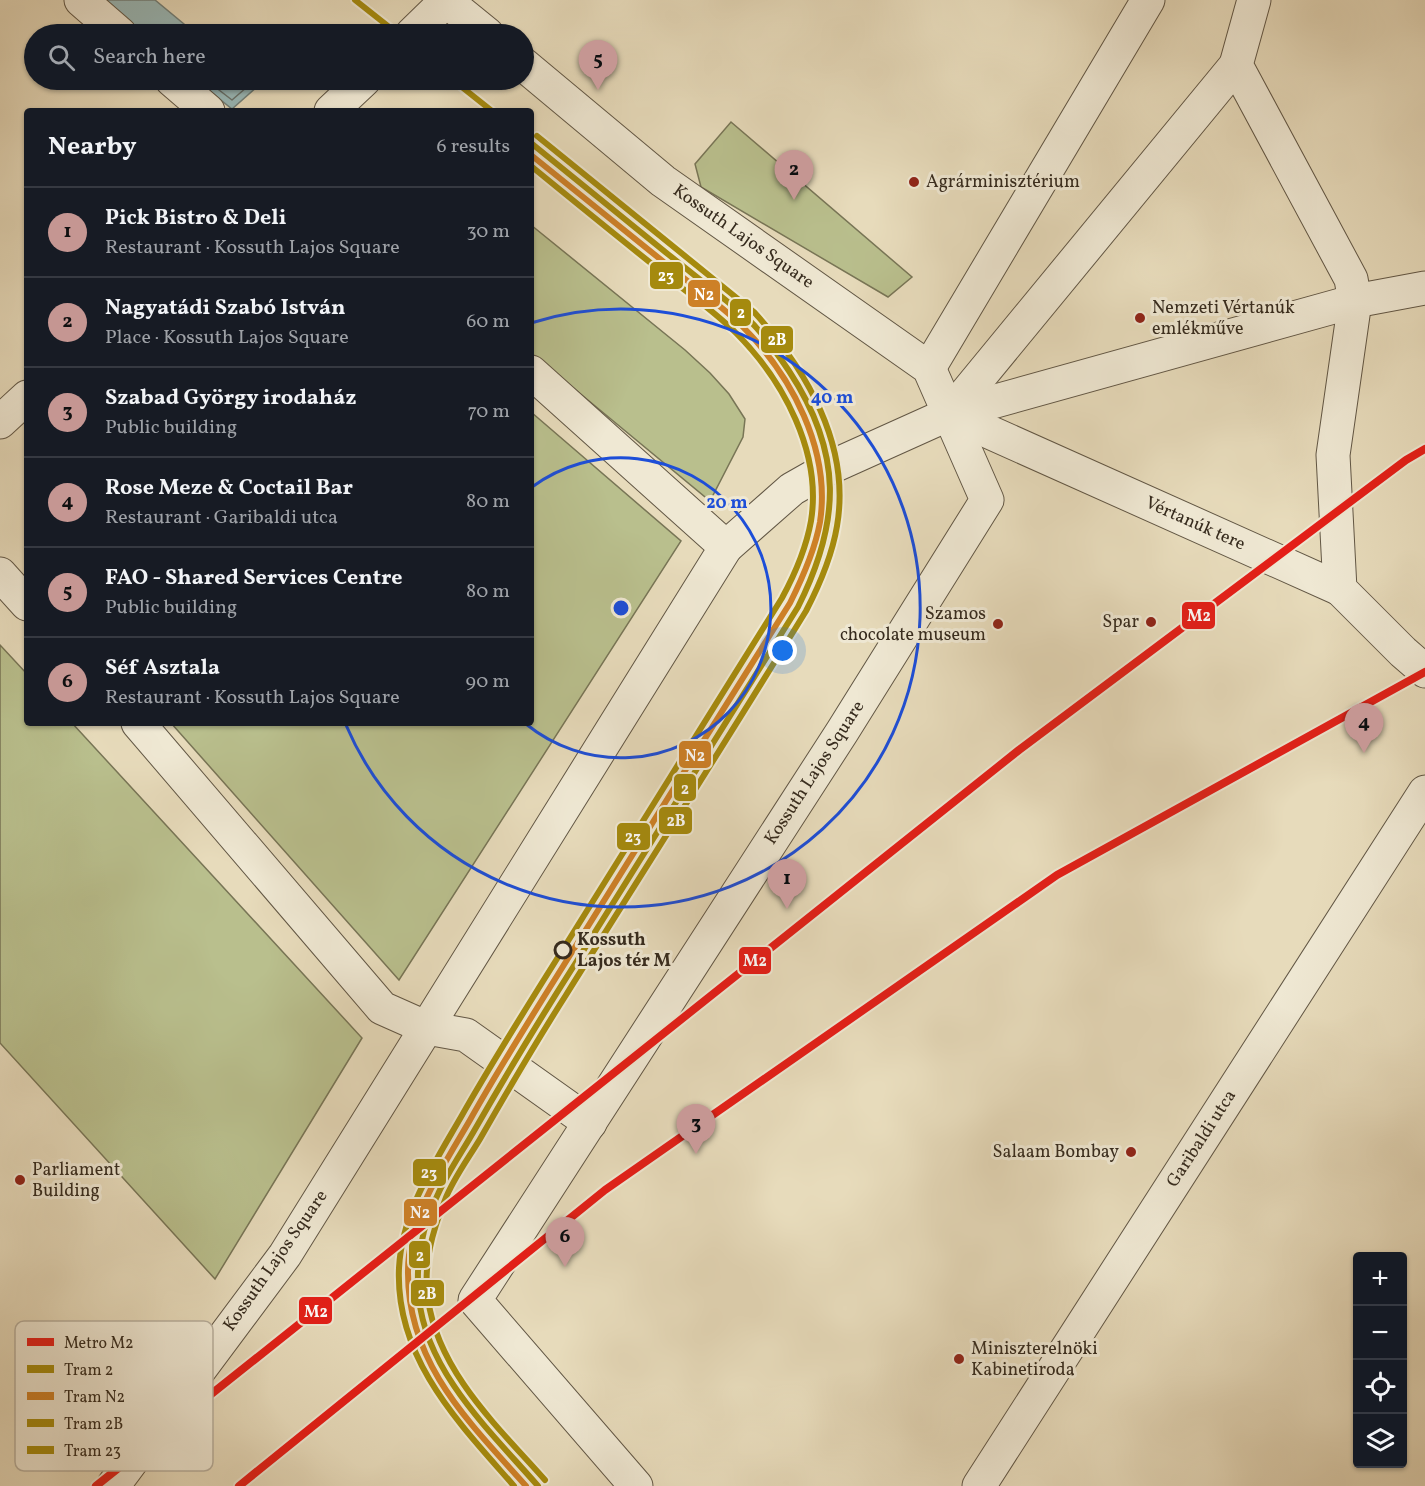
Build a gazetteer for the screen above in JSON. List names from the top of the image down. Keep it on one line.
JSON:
{"streets":{"street":["Kossuth Lajos Square","Vértanúk tere","Garibaldi utca"]},"crossings":[["Kossuth Lajos Square","Vértanúk tere"]],"places":["Agrárminisztérium","Nemzeti Vértanúk emlékműve","Spar","Szamos chocolate museum","Kossuth Lajos tér M","Salaam Bombay","Parliament Building","Miniszterelnöki Kabinetiroda"],"lines":["tram line 2","tram line 2B","tram line N2","tram line 23","metro line M2"],"legend":["Metro M2","Tram 2","Tram N2","Tram 2B","Tram 23"],"page":{"search":"Search here","pins":["5","2","4","1","3","6"],"heading":["Nearby","6 results"],"list":[{"mark":"1","name":"Pick Bistro & Deli","note":"Restaurant · Kossuth Lajos Square","value":"30 m"},{"mark":"2","name":"Nagyatádi Szabó István","note":"Place · Kossuth Lajos Square","value":"60 m"},{"mark":"3","name":"Szabad György irodaház","note":"Public building","value":"70 m"},{"mark":"4","name":"Rose Meze & Coctail Bar","note":"Restaurant · Garibaldi utca","value":"80 m"},{"mark":"5","name":"FAO - Shared Services Centre","note":"Public building","value":"80 m"},{"mark":"6","name":"Séf Asztala","note":"Restaurant · Kossuth Lajos Square","value":"90 m"}],"map_buttons":["+","−"]},"rings":["40 m","20 m"]}
